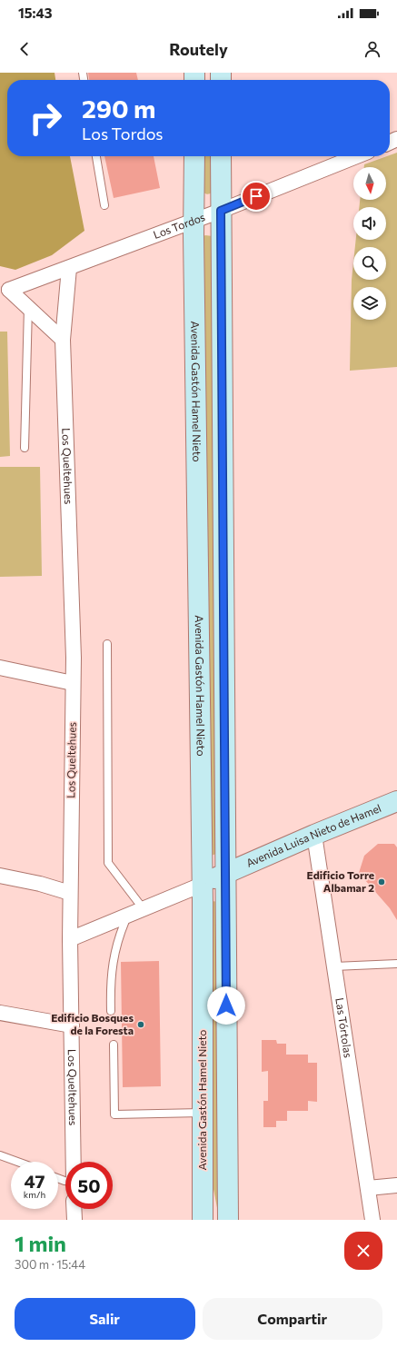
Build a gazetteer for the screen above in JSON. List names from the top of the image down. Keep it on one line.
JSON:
{"streets":{"main road":["Avenida Gastón Hamel Nieto","Avenida Luisa Nieto de Hamel"],"street":["Los Tordos","Los Queltehues","Las Tórtolas"]},"crossings":[["Los Tordos","Avenida Gastón Hamel Nieto"],["Los Tordos","Los Queltehues"],["Avenida Gastón Hamel Nieto","Avenida Luisa Nieto de Hamel"],["Los Queltehues","Avenida Luisa Nieto de Hamel"],["Avenida Luisa Nieto de Hamel","Las Tórtolas"]],"places":["Edificio Torre Albamar 2","Edificio Bosques de la Foresta"],"north":"bottom","page":{"status":"15:43","header":"Routely","turn":["290 m","Los Tordos"],"speed":"47 km/h","limit":"50","heading":["1 min","300 m · 15:44"],"buttons":["Salir","Compartir"]}}
